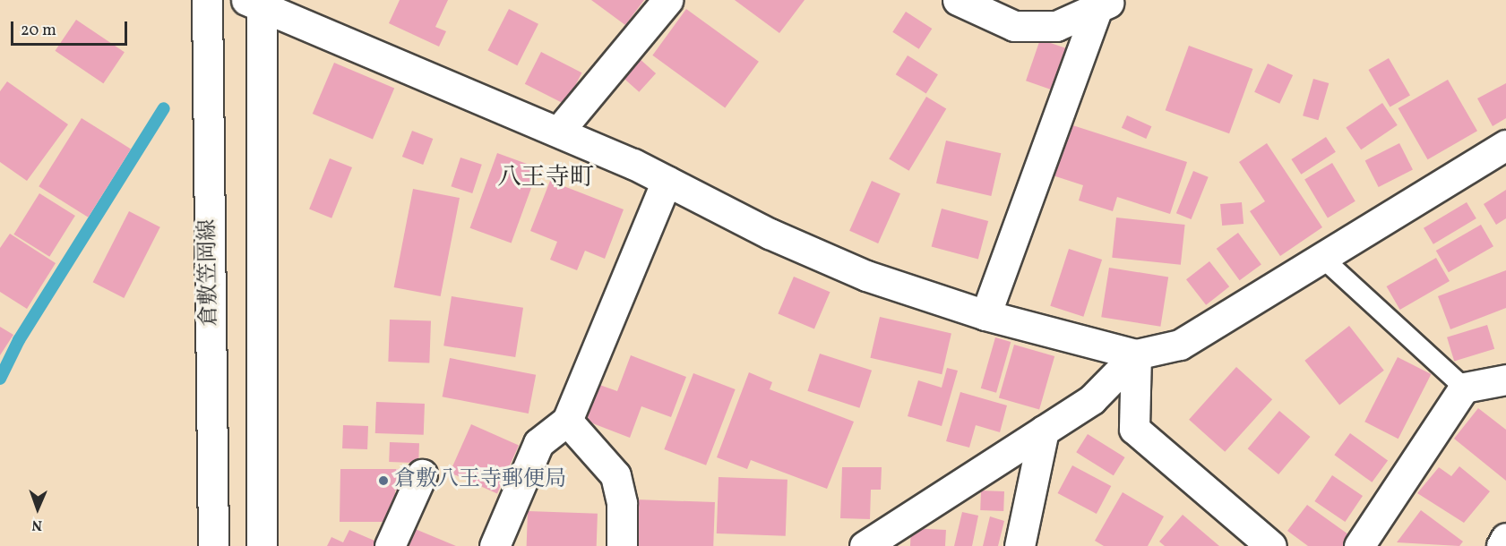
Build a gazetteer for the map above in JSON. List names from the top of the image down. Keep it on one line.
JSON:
{"streets":{"street":["倉敷笠岡線"]},"districts":["八王寺町"],"places":["倉敷八王寺郵便局"],"scale_bar":"20 m","north":"bottom"}
